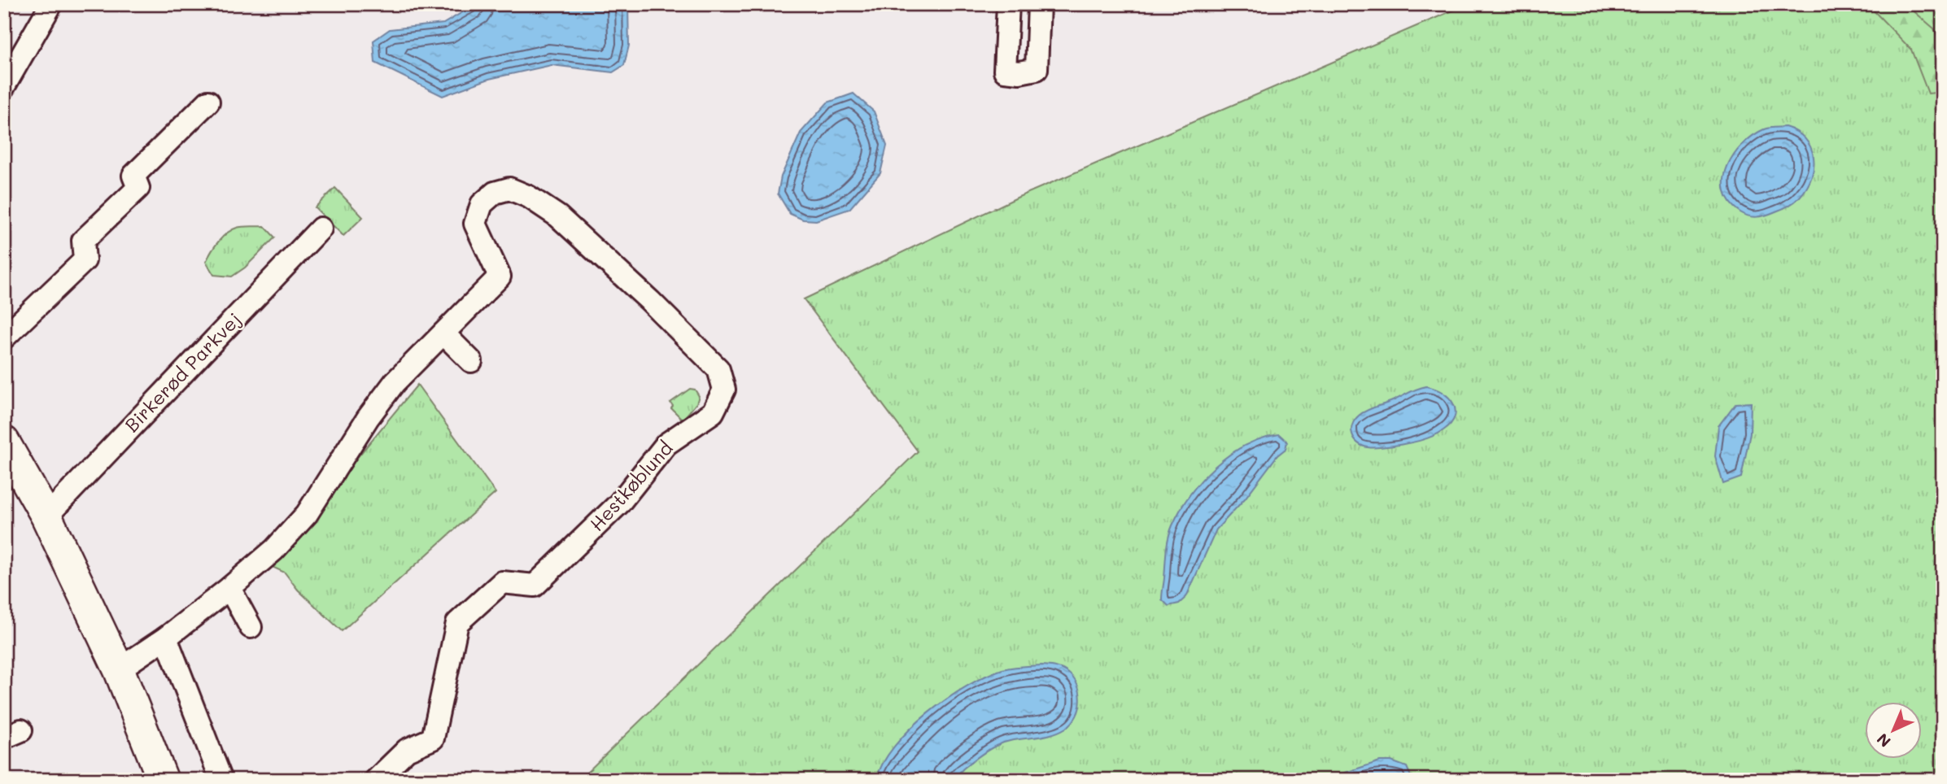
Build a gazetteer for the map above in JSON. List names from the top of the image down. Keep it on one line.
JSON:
{"streets":{"street":["Birkerød Parkvej","Hestkøblund"]},"north":"bottom left"}
